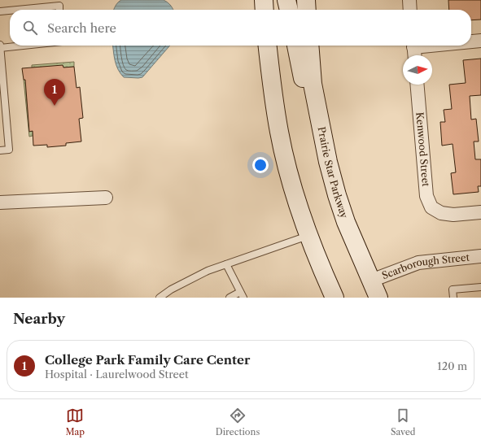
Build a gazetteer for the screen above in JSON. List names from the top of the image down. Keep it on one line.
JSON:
{"streets":{"main road":["Prairie Star Parkway"],"street":["Kenwood Street","Scarborough Street"]},"crossings":[["Prairie Star Parkway","Scarborough Street"]],"north":"right","page":{"search":"Search here","pins":"1","heading":"Nearby","list":[{"mark":"1","name":"College Park Family Care Center","note":"Hospital · Laurelwood Street","value":"120 m"}],"nav":["Map","Directions","Saved"]}}
